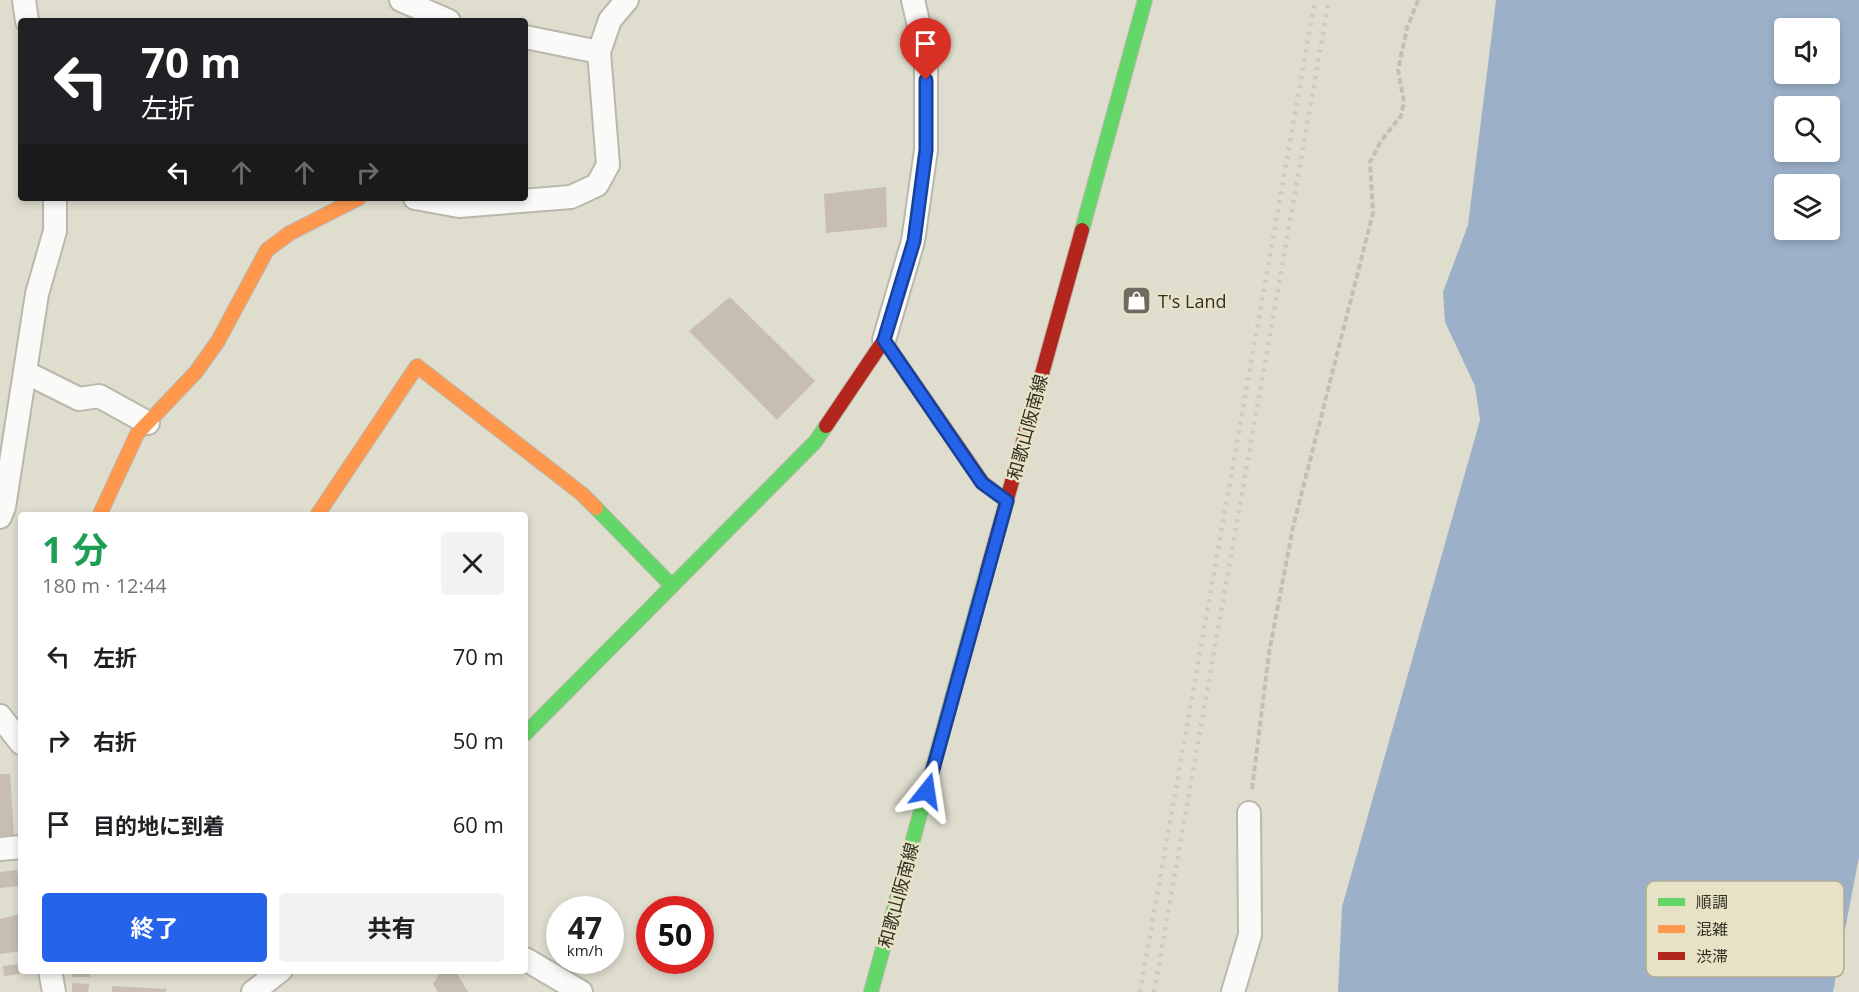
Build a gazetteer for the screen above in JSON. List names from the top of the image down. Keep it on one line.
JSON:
{"streets":{"street":["和歌山阪南線"]},"places":{"shop":["T's Land"]},"legend":["順調","混雑","渋滞"],"page":{"turn":["70 m","左折"],"heading":["1 分","180 m · 12:44"],"list":[{"name":"左折","value":"70 m"},{"name":"右折","value":"50 m"},{"name":"目的地に到着","value":"60 m"}],"buttons":["終了","共有"],"speed":"47 km/h","limit":"50"}}
